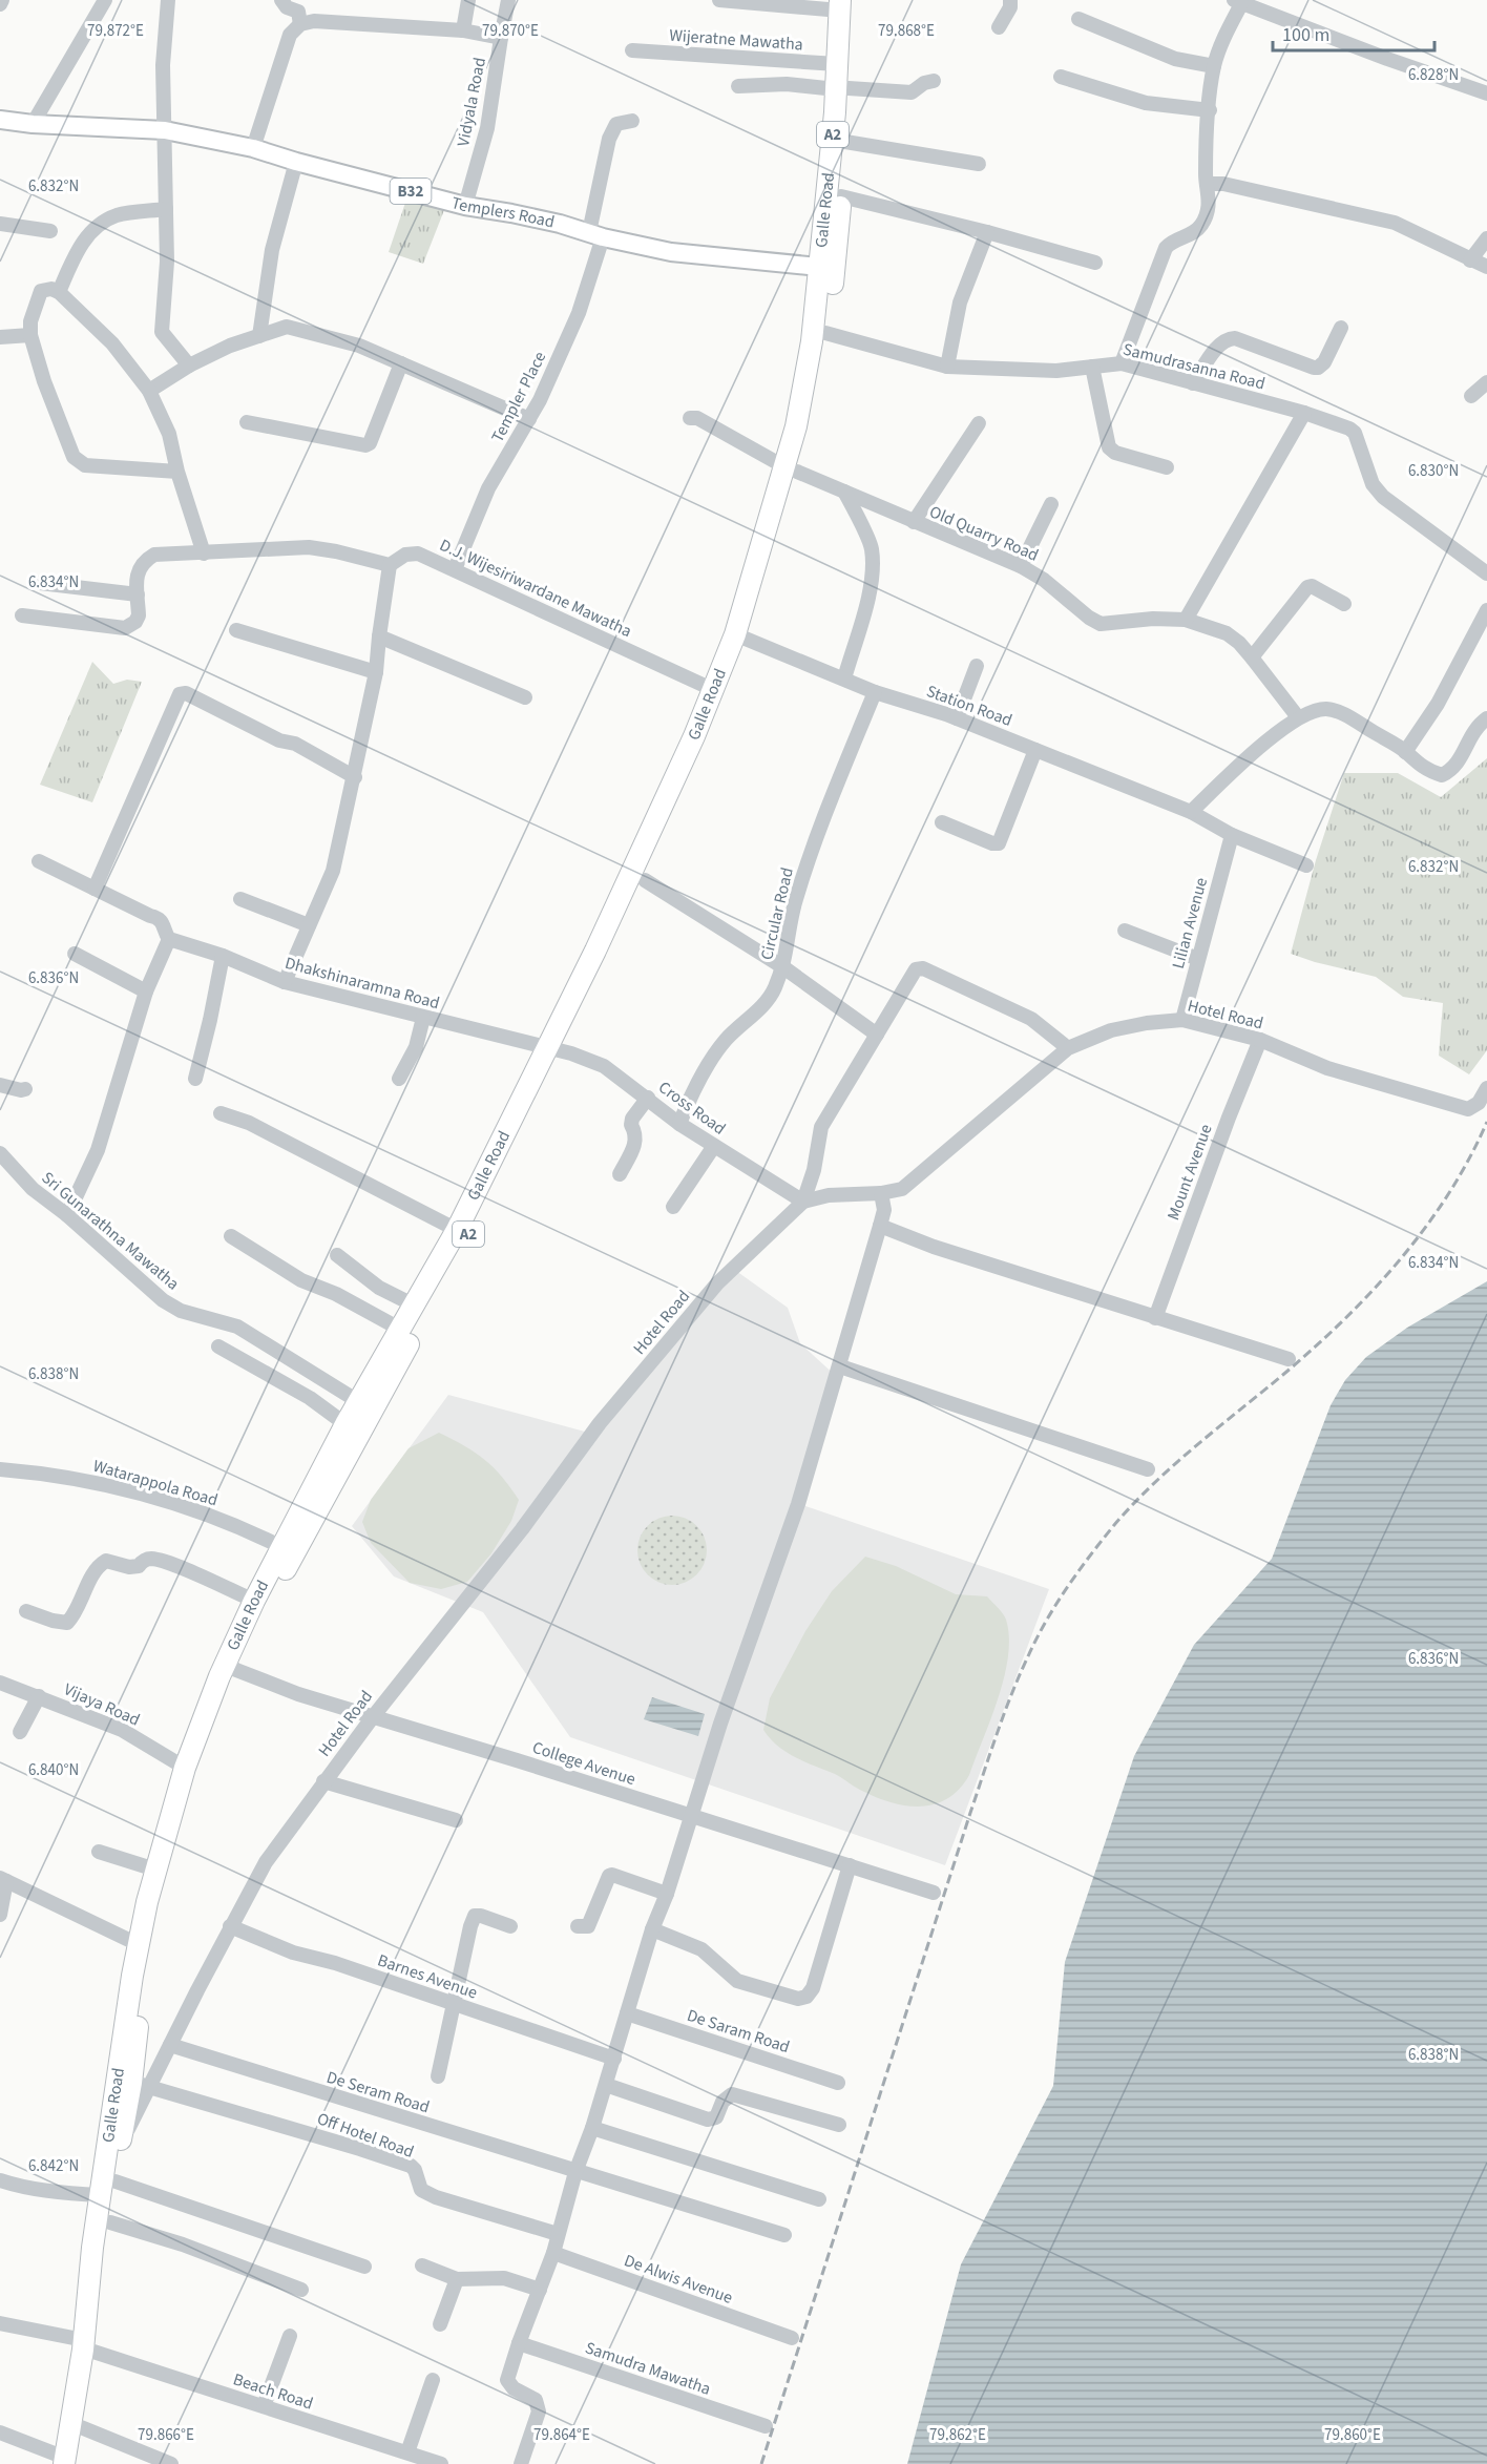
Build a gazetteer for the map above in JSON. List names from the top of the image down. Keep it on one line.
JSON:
{"streets":{"highway":["A2","Galle Road"],"main road":["B32","Templers Road"],"street":["Wijeratne Mawatha","Vidyala Road","Samudrasanna Road","Templer Place","Old Quarry Road","D.J. Wijesiriwardane Mawatha","Station Road","Circular Road","Lilian Avenue","Dhakshinaramna Road","Hotel Road","Cross Road","Mount Avenue","Sri Gunarathna Mawatha","Watarappola Road","Vijaya Road","College Avenue","Barnes Avenue","De Saram Road","De Seram Road","Off Hotel Road","De Alwis Avenue","Samudra Mawatha","Beach Road"]},"crossings":[["Wijeratne Mawatha","Galle Road"],["Vidyala Road","Templers Road"],["Galle Road","Templers Road"],["Galle Road","Samudrasanna Road"],["Galle Road","Old Quarry Road"],["Galle Road","D.J. Wijesiriwardane Mawatha"],["Galle Road","Station Road"],["Galle Road","Dhakshinaramna Road"],["Galle Road","Hotel Road"],["Galle Road","Cross Road"],["Galle Road","Sri Gunarathna Mawatha"],["Galle Road","Watarappola Road"],["Galle Road","Vijaya Road"],["Galle Road","College Avenue"],["Galle Road","Off Hotel Road"],["Galle Road","Beach Road"],["Templers Road","Templer Place"],["Templer Place","D.J. Wijesiriwardane Mawatha"],["Station Road","Circular Road"],["Station Road","Lilian Avenue"],["Circular Road","Cross Road"],["Lilian Avenue","Hotel Road"],["Dhakshinaramna Road","Cross Road"],["Hotel Road","Cross Road"],["Hotel Road","Mount Avenue"],["Hotel Road","College Avenue"],["Hotel Road","Barnes Avenue"],["Hotel Road","De Seram Road"],["Hotel Road","Off Hotel Road"]],"scale_bar":"100 m","coordinates":["79.870°E","79.868°E","79.872°E","6.828°N","6.832°N","6.830°N","6.834°N","6.836°N","6.838°N","6.840°N","6.842°N","79.866°E","79.864°E","79.862°E","79.860°E"]}
